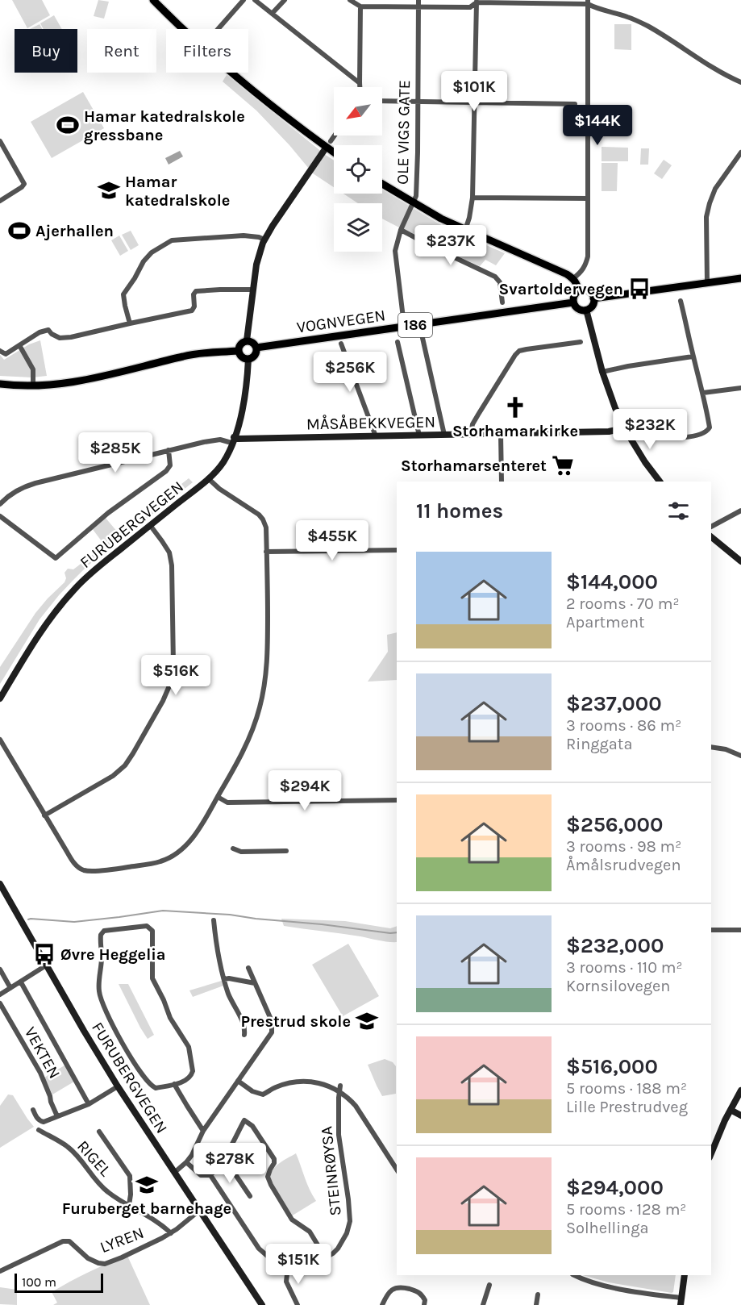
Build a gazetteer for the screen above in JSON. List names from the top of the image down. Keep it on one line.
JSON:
{"streets":{"main road":["VOGNVEGEN","186","MÅSÅBEKKVEGEN","FURUBERGVEGEN"],"street":["OLE VIGS GATE","VEKTEN","RIGEL","STEINRØYSA","LYREN"]},"crossings":[["VOGNVEGEN","FURUBERGVEGEN"],["MÅSÅBEKKVEGEN","FURUBERGVEGEN"],["FURUBERGVEGEN","LYREN"],["RIGEL","LYREN"]],"places":{"sports":["Hamar katedralskole gressbane","Ajerhallen"],"school or university":["Hamar katedralskole","Prestrud skole","Furuberget barnehage"],"bus stop":["Svartoldervegen","Øvre Heggelia"],"church":["Storhamar kirke"],"supermarket":["Storhamarsenteret"]},"scale_bar":"100 m","north":"bottom left","page":{"chip":["Buy","Rent","Filters"],"price":["$101K","$144K","$237K","$256K","$232K","$285K","$455K","$516K","$294K","$278K","$151K"],"heading":"11 homes","list":[{"name":"$144,000","note":"2 rooms · 70 m² · Apartment"},{"name":"$237,000","note":"3 rooms · 86 m² · Ringgata"},{"name":"$256,000","note":"3 rooms · 98 m² · Åmålsrudvegen"},{"name":"$232,000","note":"3 rooms · 110 m² · Kornsilovegen"},{"name":"$516,000","note":"5 rooms · 188 m² · Lille Prestrudveg"},{"name":"$294,000","note":"5 rooms · 128 m² · Solhellinga"}],"scale":"100 m"}}
